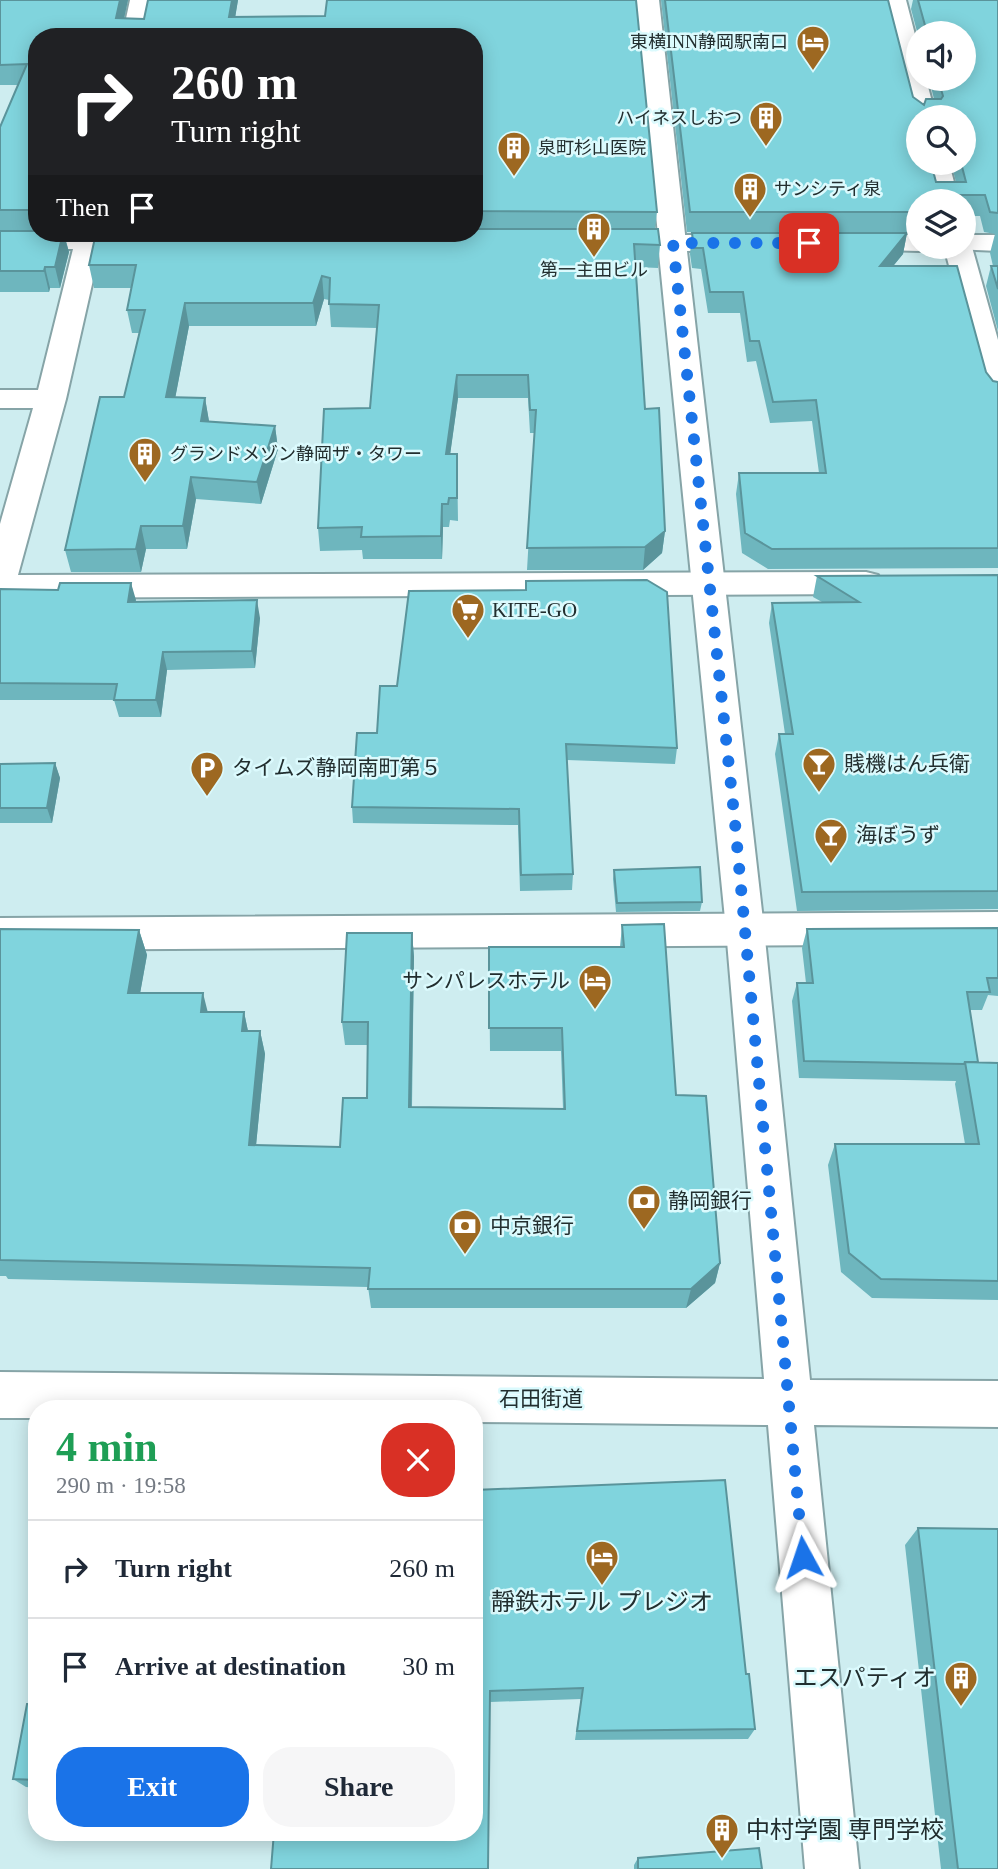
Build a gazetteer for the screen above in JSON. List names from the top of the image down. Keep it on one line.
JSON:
{"streets":{"street":["石田街道"]},"places":{"hotel":["東横INN静岡駅南口","サンパレスホテル","靜鉄ホテル プレジオ"],"building":["ハイネスしおつ","泉町杉山医院","サンシティ泉","第一主田ビル","グランドメゾン静岡ザ・タワー","エスパティオ","中村学園 専門学校"],"supermarket":["KITE-GO"],"bar":["賎機はん兵衛","海ぼうず"],"parking":["タイムズ静岡南町第５"],"bank":["静岡銀行","中京銀行"]},"page":{"turn":["260 m","Turn right"],"then":"Then","heading":["4 min","290 m · 19:58"],"list":[{"name":"Turn right","value":"260 m"},{"name":"Arrive at destination","value":"30 m"}],"buttons":["Exit","Share"]}}
